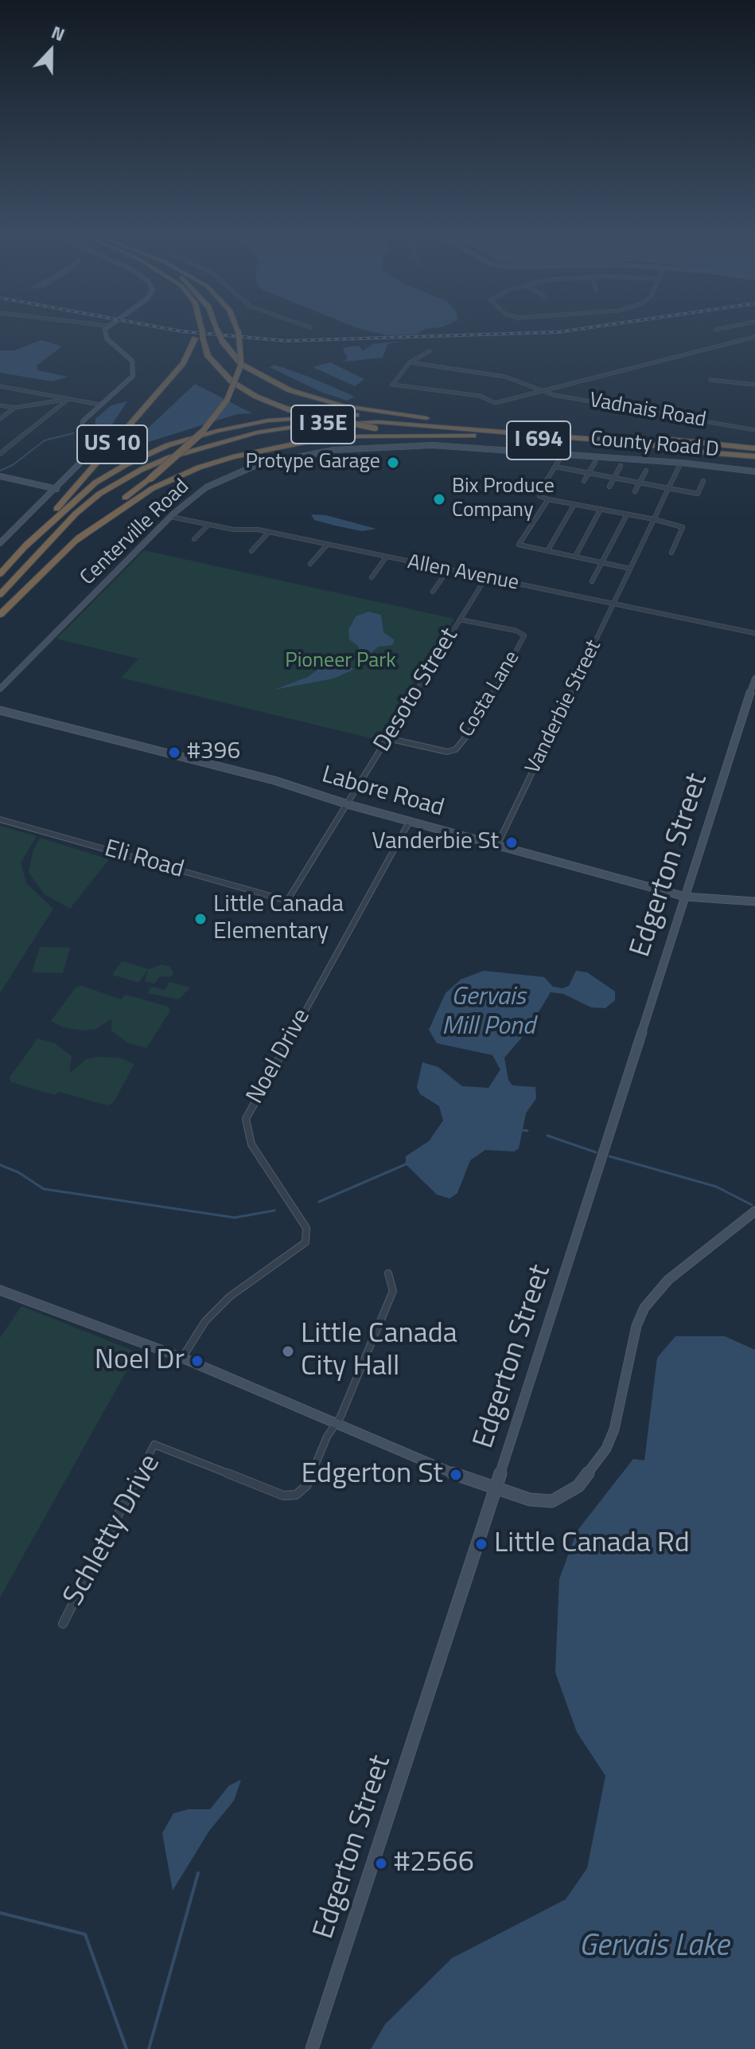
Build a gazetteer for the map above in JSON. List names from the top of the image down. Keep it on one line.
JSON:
{"streets":{"highway":["I 35E","I 694","US 10"],"street":["Vadnais Road","County Road D","Centerville Road","Allen Avenue","Desoto Street","Costa Lane","Vanderbie Street","Labore Road","Eli Road","Edgerton Street","Noel Drive","Schletty Drive"]},"crossings":[["I 35E","I 694"],["I 35E","US 10"],["I 694","US 10"],["County Road D","Centerville Road"],["County Road D","Vanderbie Street"],["Centerville Road","Allen Avenue"],["Allen Avenue","Desoto Street"],["Allen Avenue","Vanderbie Street"],["Desoto Street","Costa Lane"],["Desoto Street","Labore Road"],["Desoto Street","Eli Road"],["Vanderbie Street","Labore Road"],["Labore Road","Edgerton Street"],["Labore Road","Noel Drive"]],"water":["Gervais Mill Pond","Gervais Lake"],"parks":["Pioneer Park"],"places":["Protype Garage","Bix Produce Company","#396","Vanderbie St","Little Canada Elementary","Little Canada City Hall","Noel Dr","Edgerton St","Little Canada Rd","#2566"],"north":"top"}
